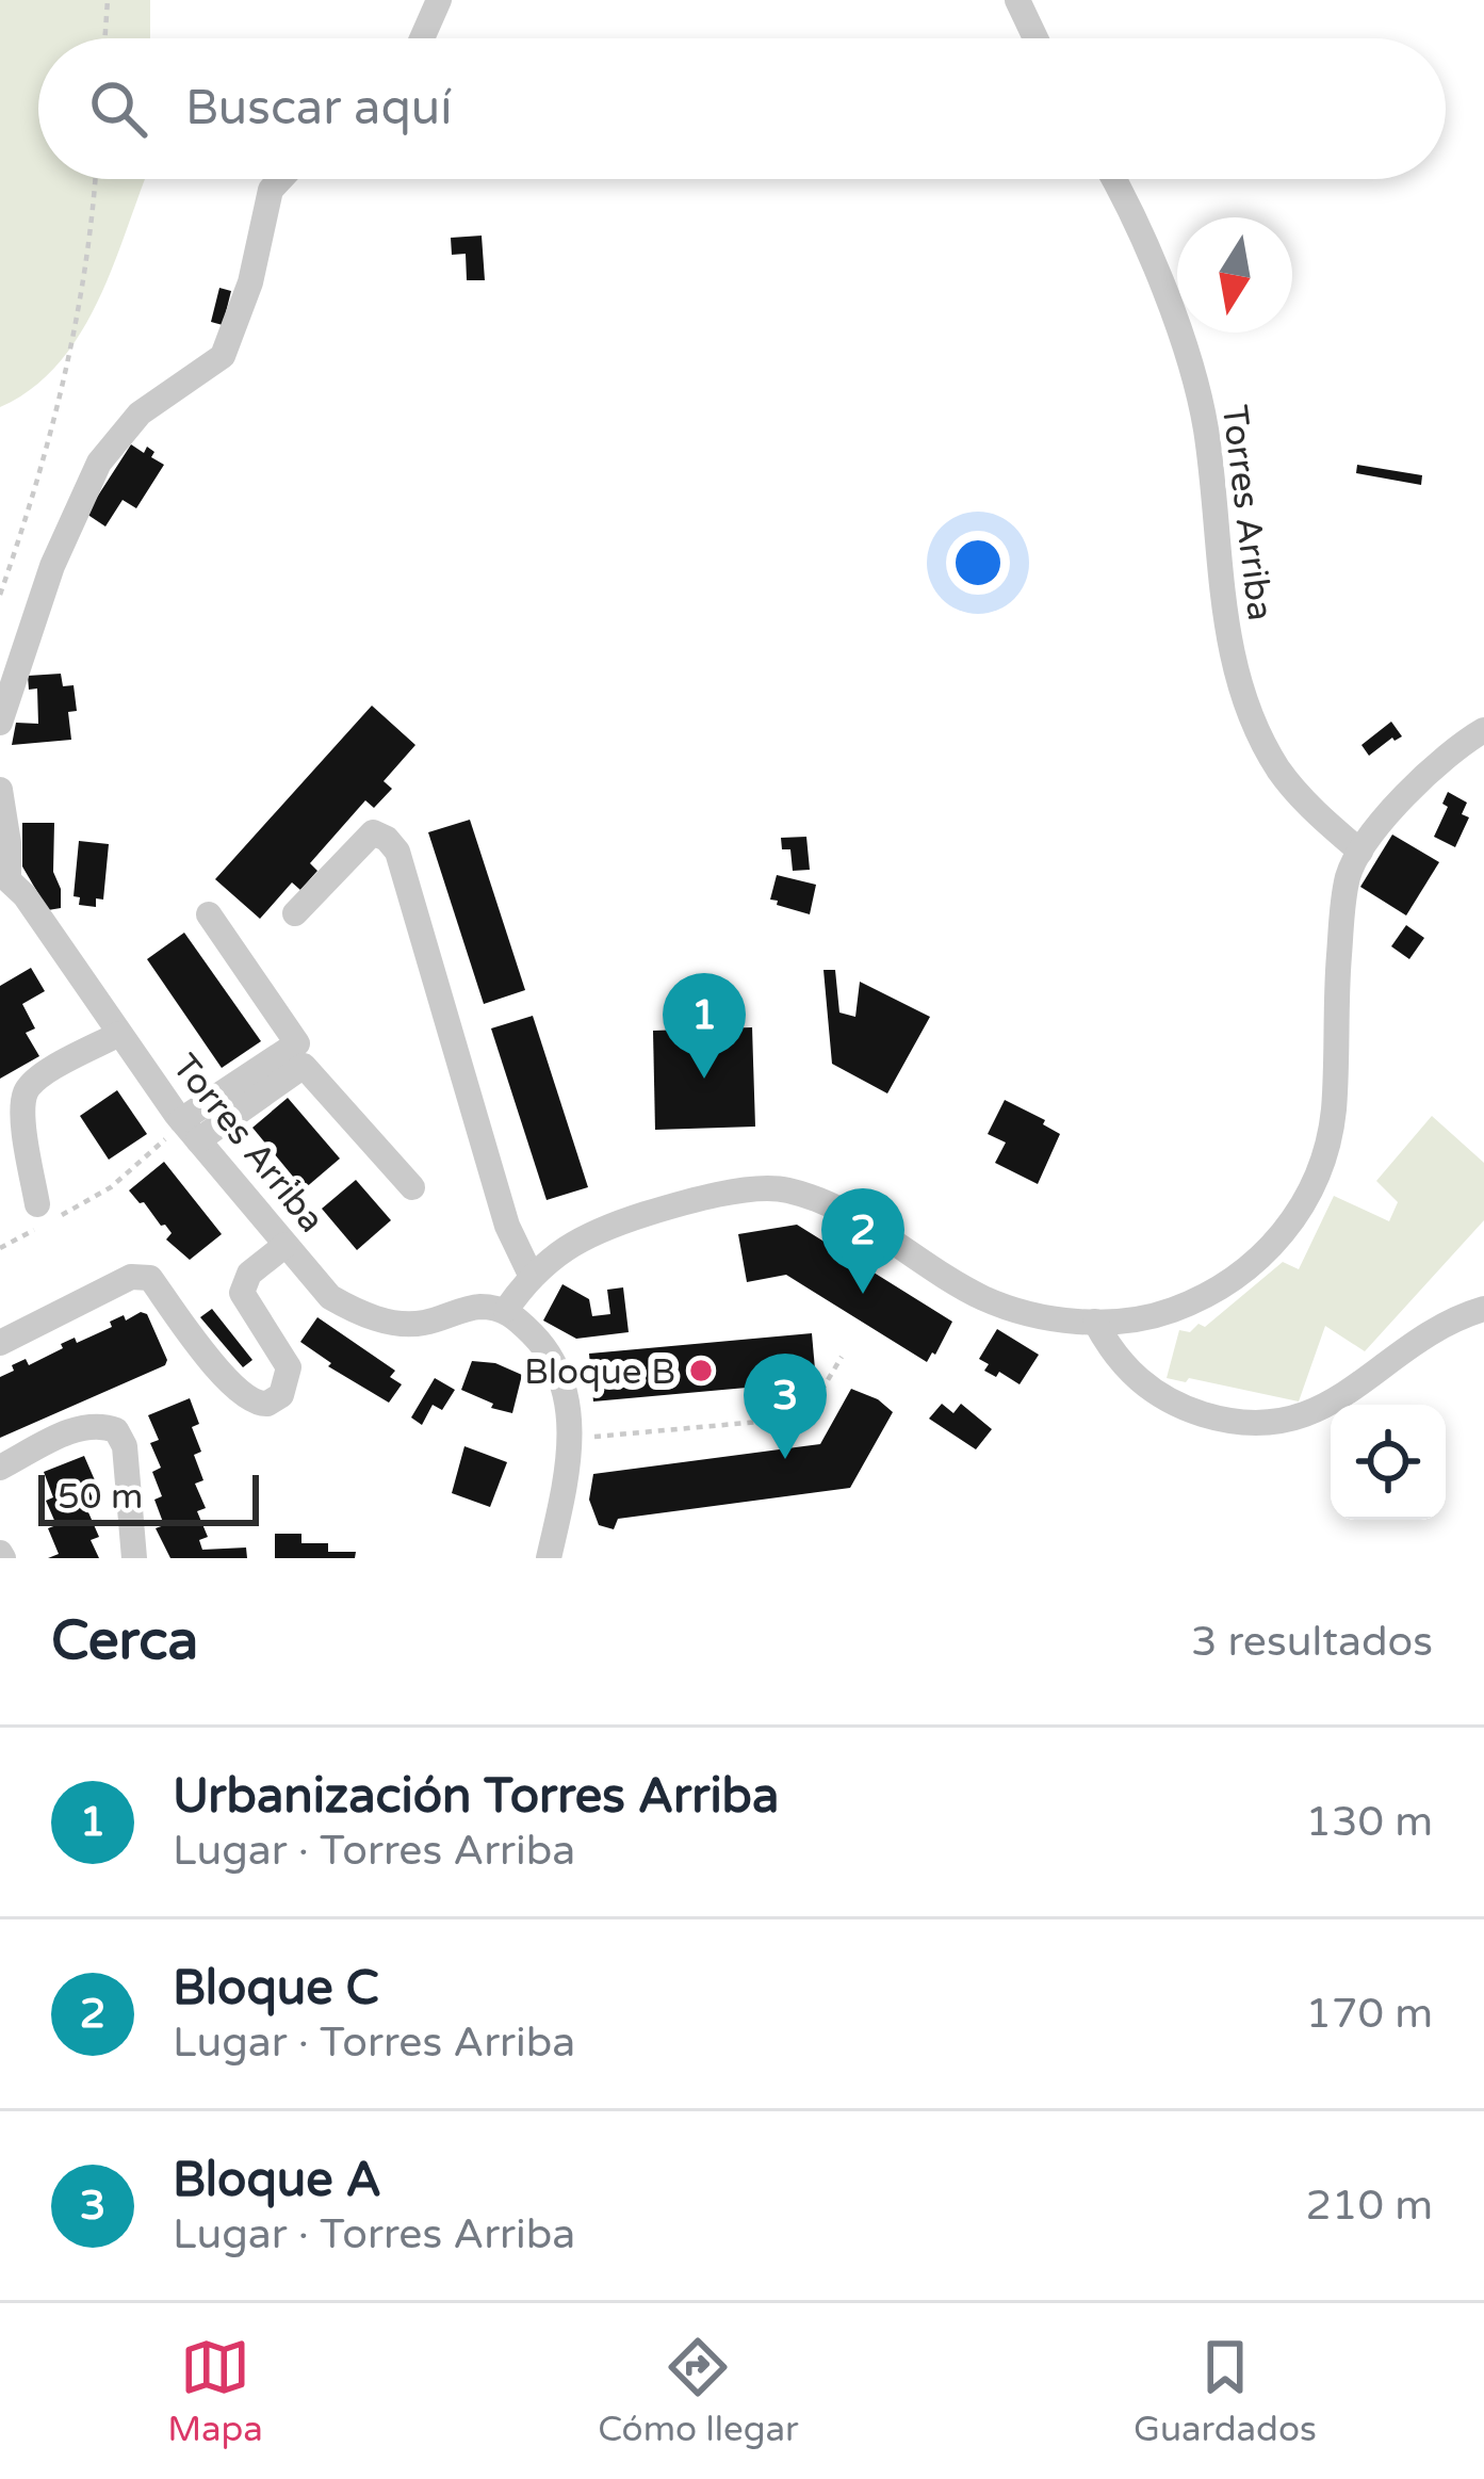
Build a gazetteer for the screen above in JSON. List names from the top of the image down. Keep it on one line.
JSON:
{"streets":{"street":["Torres Arriba"]},"places":["Bloque B"],"scale_bar":"50 m","north":"bottom","page":{"search":"Buscar aquí","pins":["1","2","3"],"scale":"50 m","heading":["Cerca","3 resultados"],"list":[{"mark":"1","name":"Urbanización Torres Arriba","note":"Lugar · Torres Arriba","value":"130 m"},{"mark":"2","name":"Bloque C","note":"Lugar · Torres Arriba","value":"170 m"},{"mark":"3","name":"Bloque A","note":"Lugar · Torres Arriba","value":"210 m"}],"nav":["Mapa","Cómo llegar","Guardados"]}}
